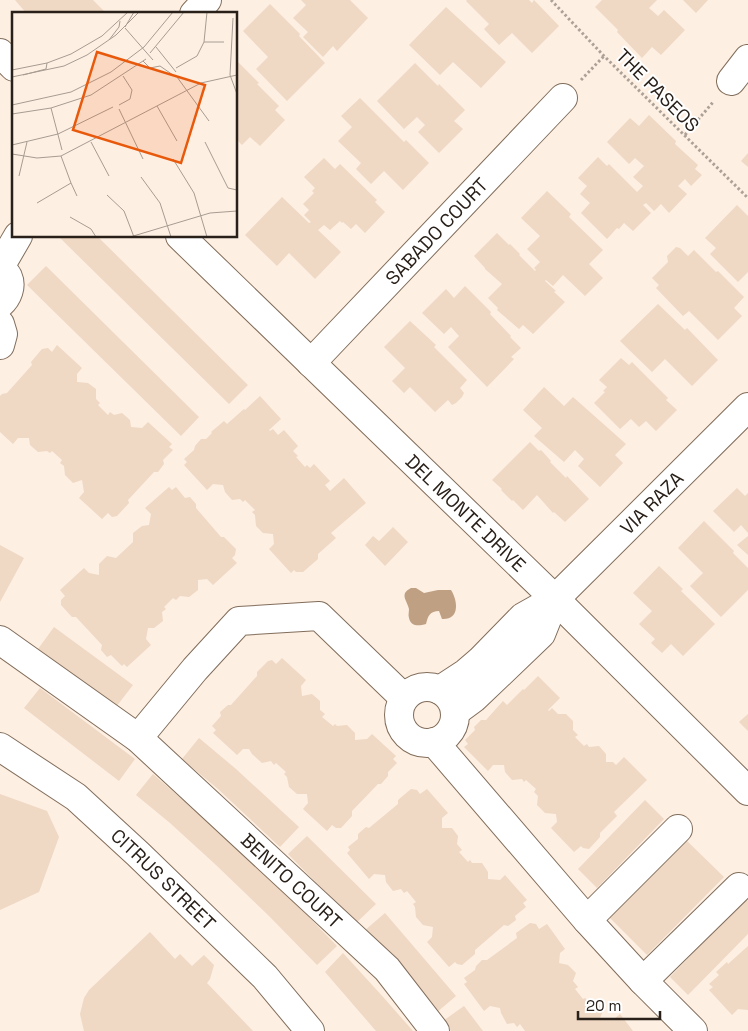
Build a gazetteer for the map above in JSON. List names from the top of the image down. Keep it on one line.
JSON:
{"streets":{"street":["SABADO COURT","VIA RAZA","DEL MONTE DRIVE","CITRUS STREET","BENITO COURT"],"path":["THE PASEOS"]},"crossings":[["SABADO COURT","DEL MONTE DRIVE"],["VIA RAZA","DEL MONTE DRIVE"]],"scale_bar":"20 m"}
